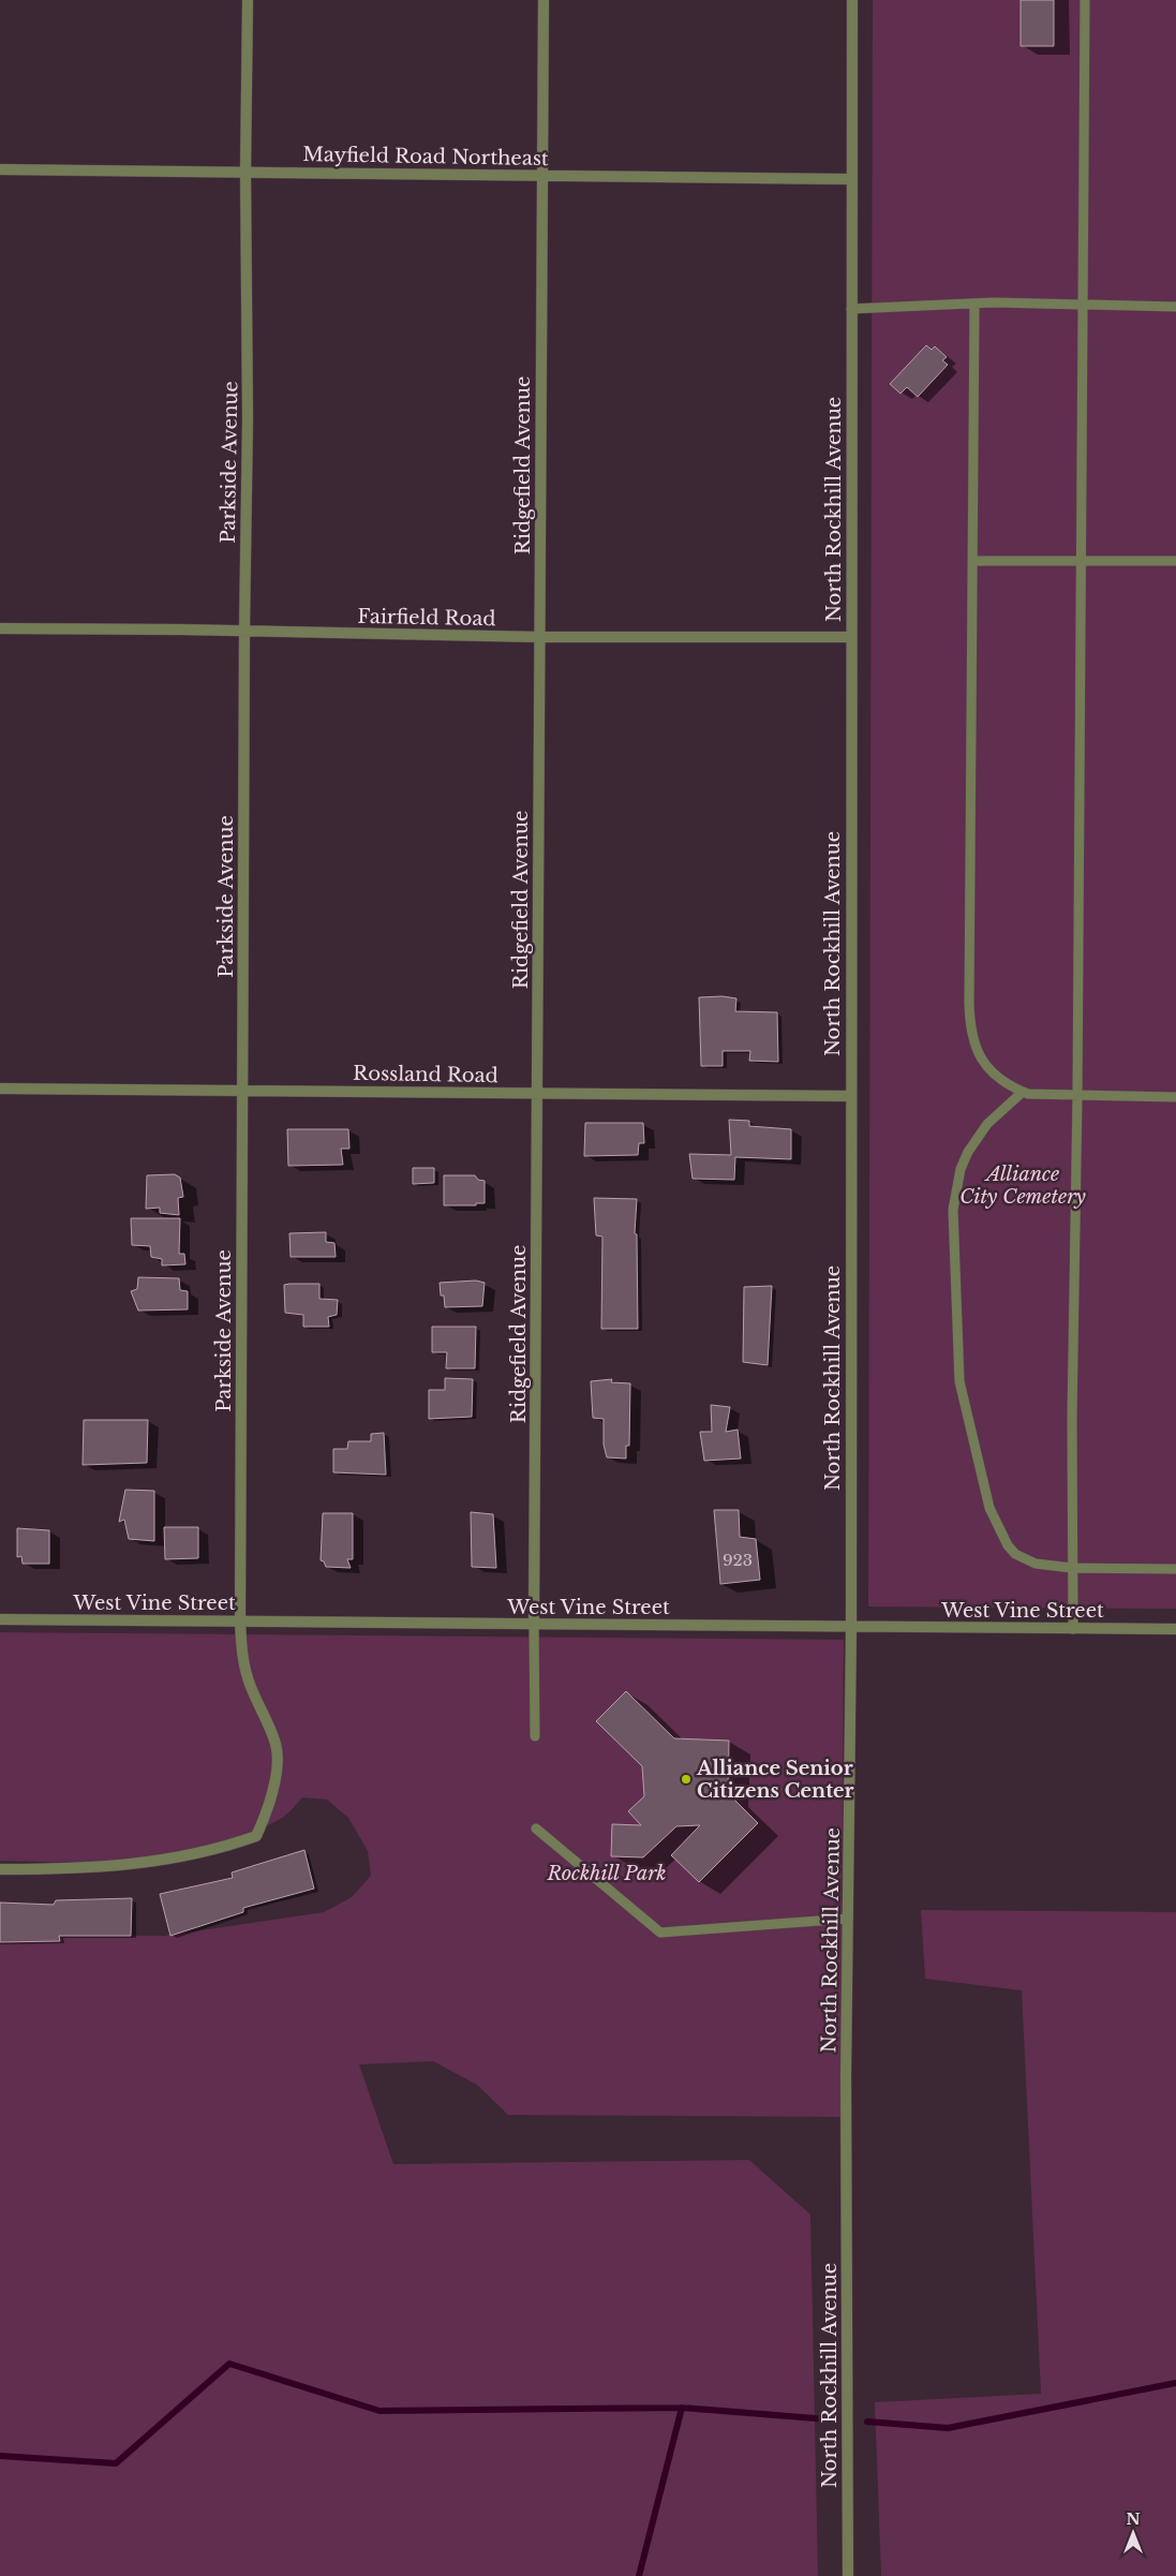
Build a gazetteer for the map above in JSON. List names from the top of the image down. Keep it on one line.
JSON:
{"streets":{"street":["Mayfield Road Northeast","Parkside Avenue","Ridgefield Avenue","North Rockhill Avenue","Fairfield Road","Rossland Road","West Vine Street"]},"crossings":[["Mayfield Road Northeast","Parkside Avenue"],["Mayfield Road Northeast","Ridgefield Avenue"],["Mayfield Road Northeast","North Rockhill Avenue"],["Parkside Avenue","Fairfield Road"],["Parkside Avenue","Rossland Road"],["Parkside Avenue","West Vine Street"],["Ridgefield Avenue","Fairfield Road"],["Ridgefield Avenue","Rossland Road"],["Ridgefield Avenue","West Vine Street"],["North Rockhill Avenue","Fairfield Road"],["North Rockhill Avenue","Rossland Road"],["North Rockhill Avenue","West Vine Street"]],"parks":["Alliance City Cemetery","Rockhill Park"],"places":["Alliance Senior Citizens Center"],"house_numbers":["923"],"north":"top"}
